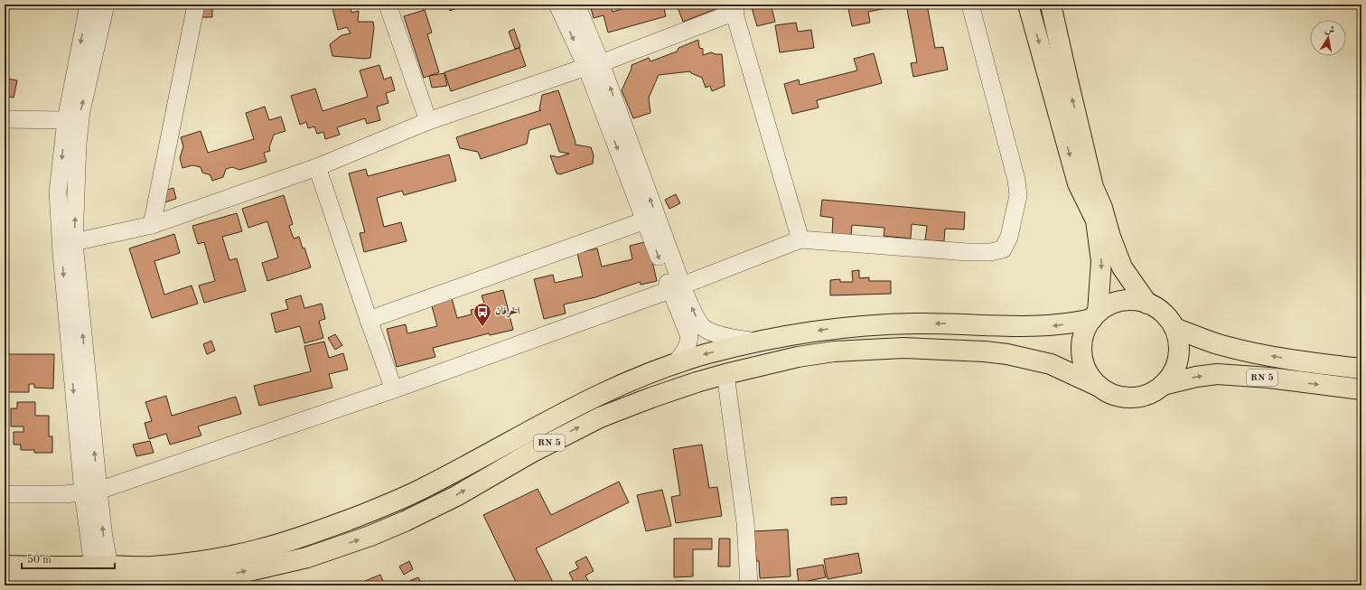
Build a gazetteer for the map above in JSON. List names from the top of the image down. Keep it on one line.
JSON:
{"streets":{"highway":["RN 5"]},"places":{"bus stop":["الخرفان"]},"scale_bar":"50 m","north":"top"}
